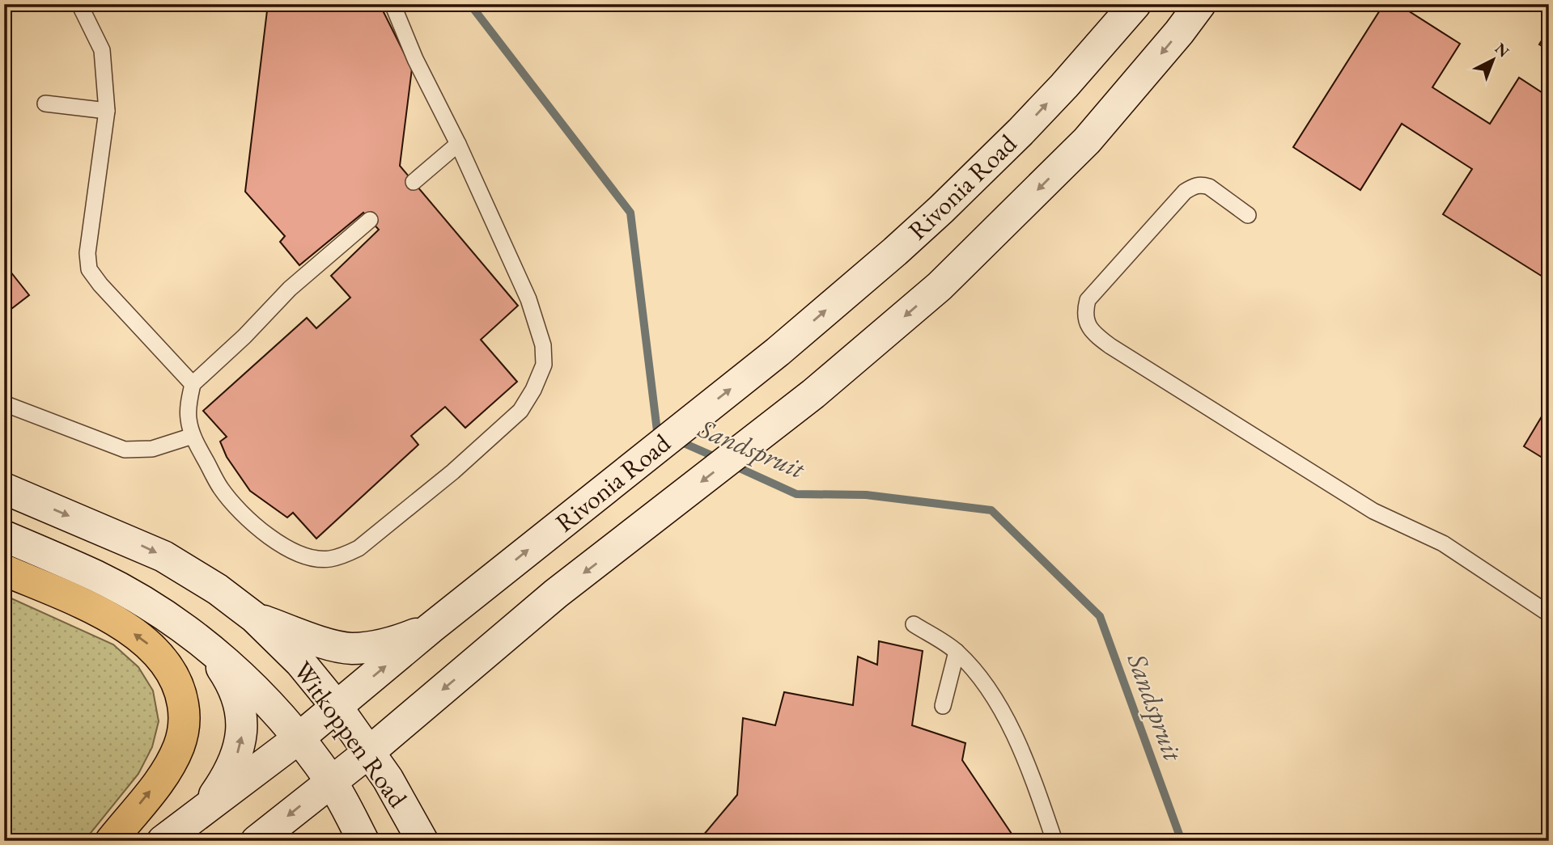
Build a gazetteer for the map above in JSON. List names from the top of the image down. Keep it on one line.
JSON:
{"streets":{"main road":["Rivonia Road","Witkoppen Road"]},"crossings":[["Rivonia Road","Witkoppen Road"]],"water":["Sandspruit"],"north":"top right"}
